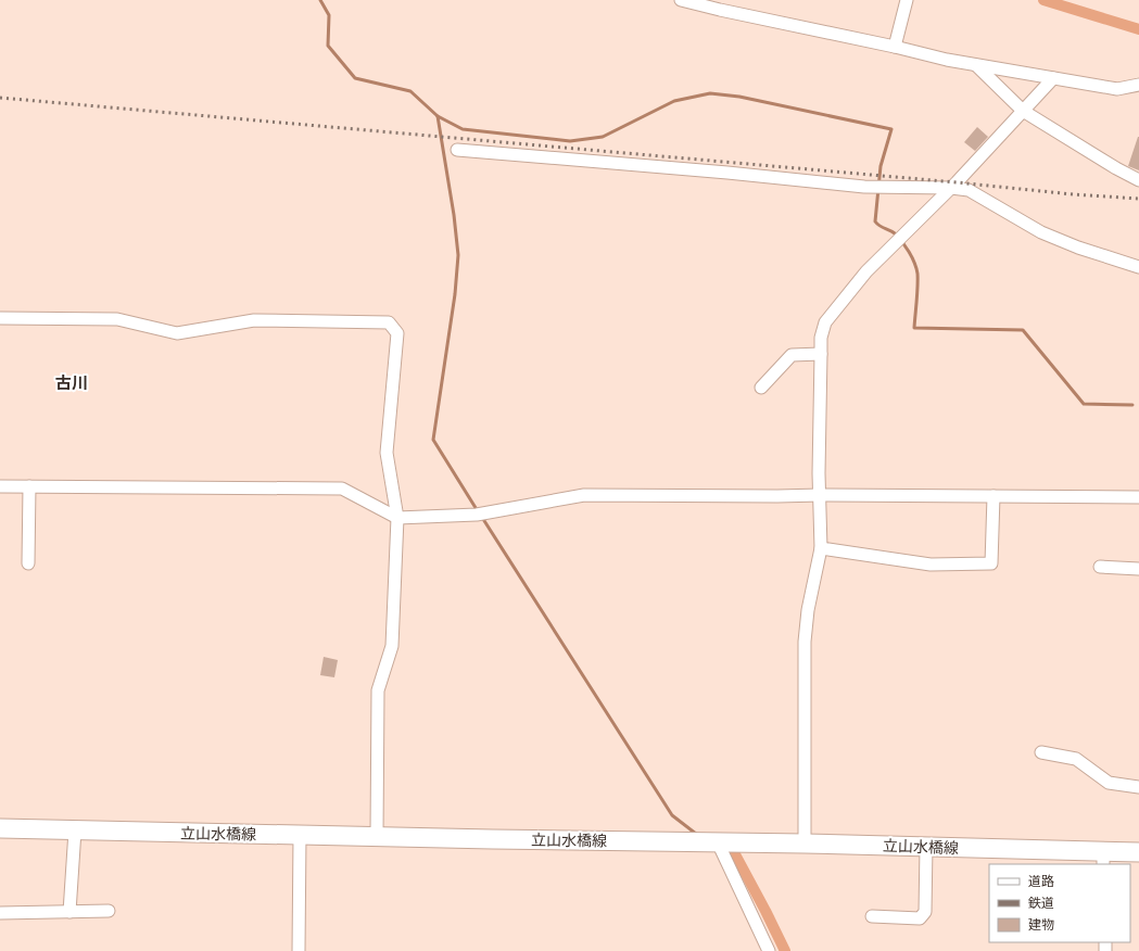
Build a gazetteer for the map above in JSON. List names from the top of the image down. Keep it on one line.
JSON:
{"streets":{"main road":["立山水橋線"]},"districts":["古川"],"legend":["道路","鉄道","建物"]}
